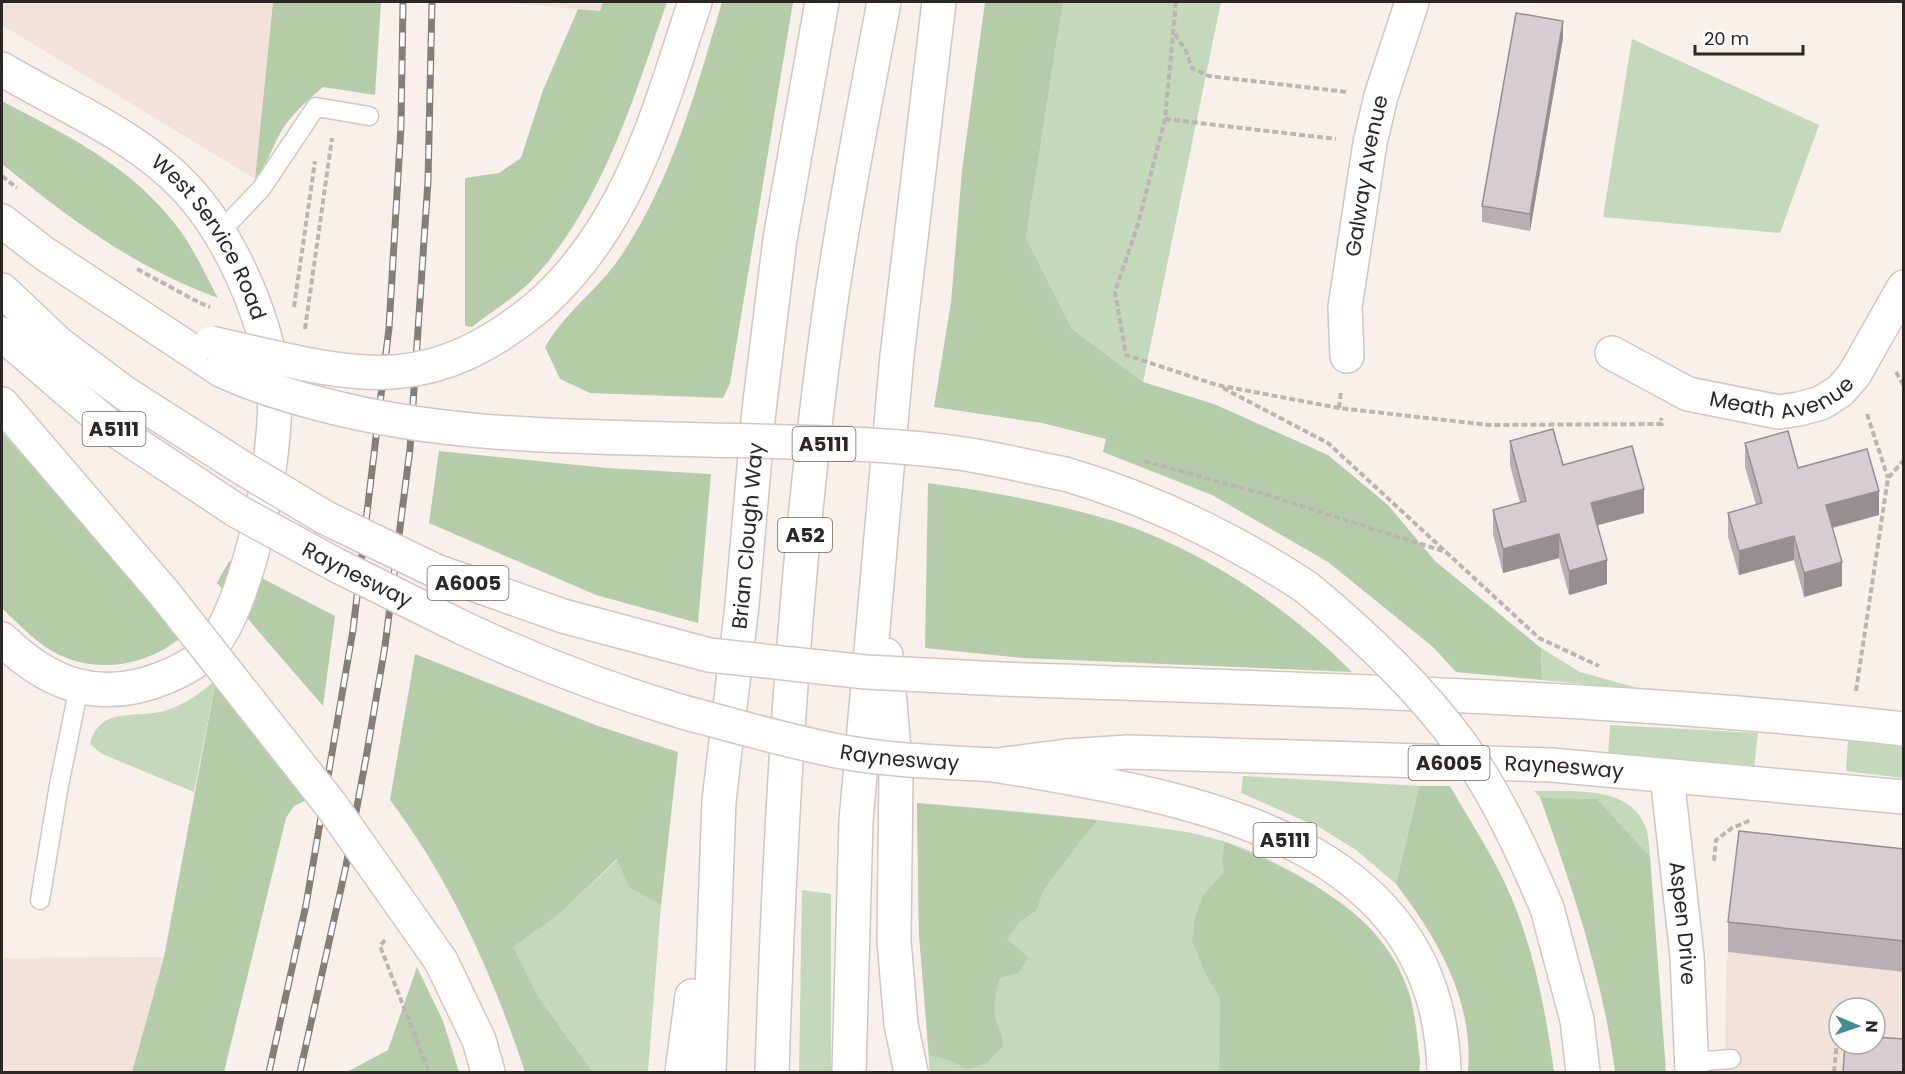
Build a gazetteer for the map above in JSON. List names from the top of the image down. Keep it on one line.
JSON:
{"streets":{"main road":["Galway Avenue","West Service Road","Meath Avenue","A5111","Brian Clough Way","A52","Raynesway","A6005","Aspen Drive"]},"crossings":[["A5111","Raynesway"],["Raynesway","Aspen Drive"]],"scale_bar":"20 m","north":"right"}
